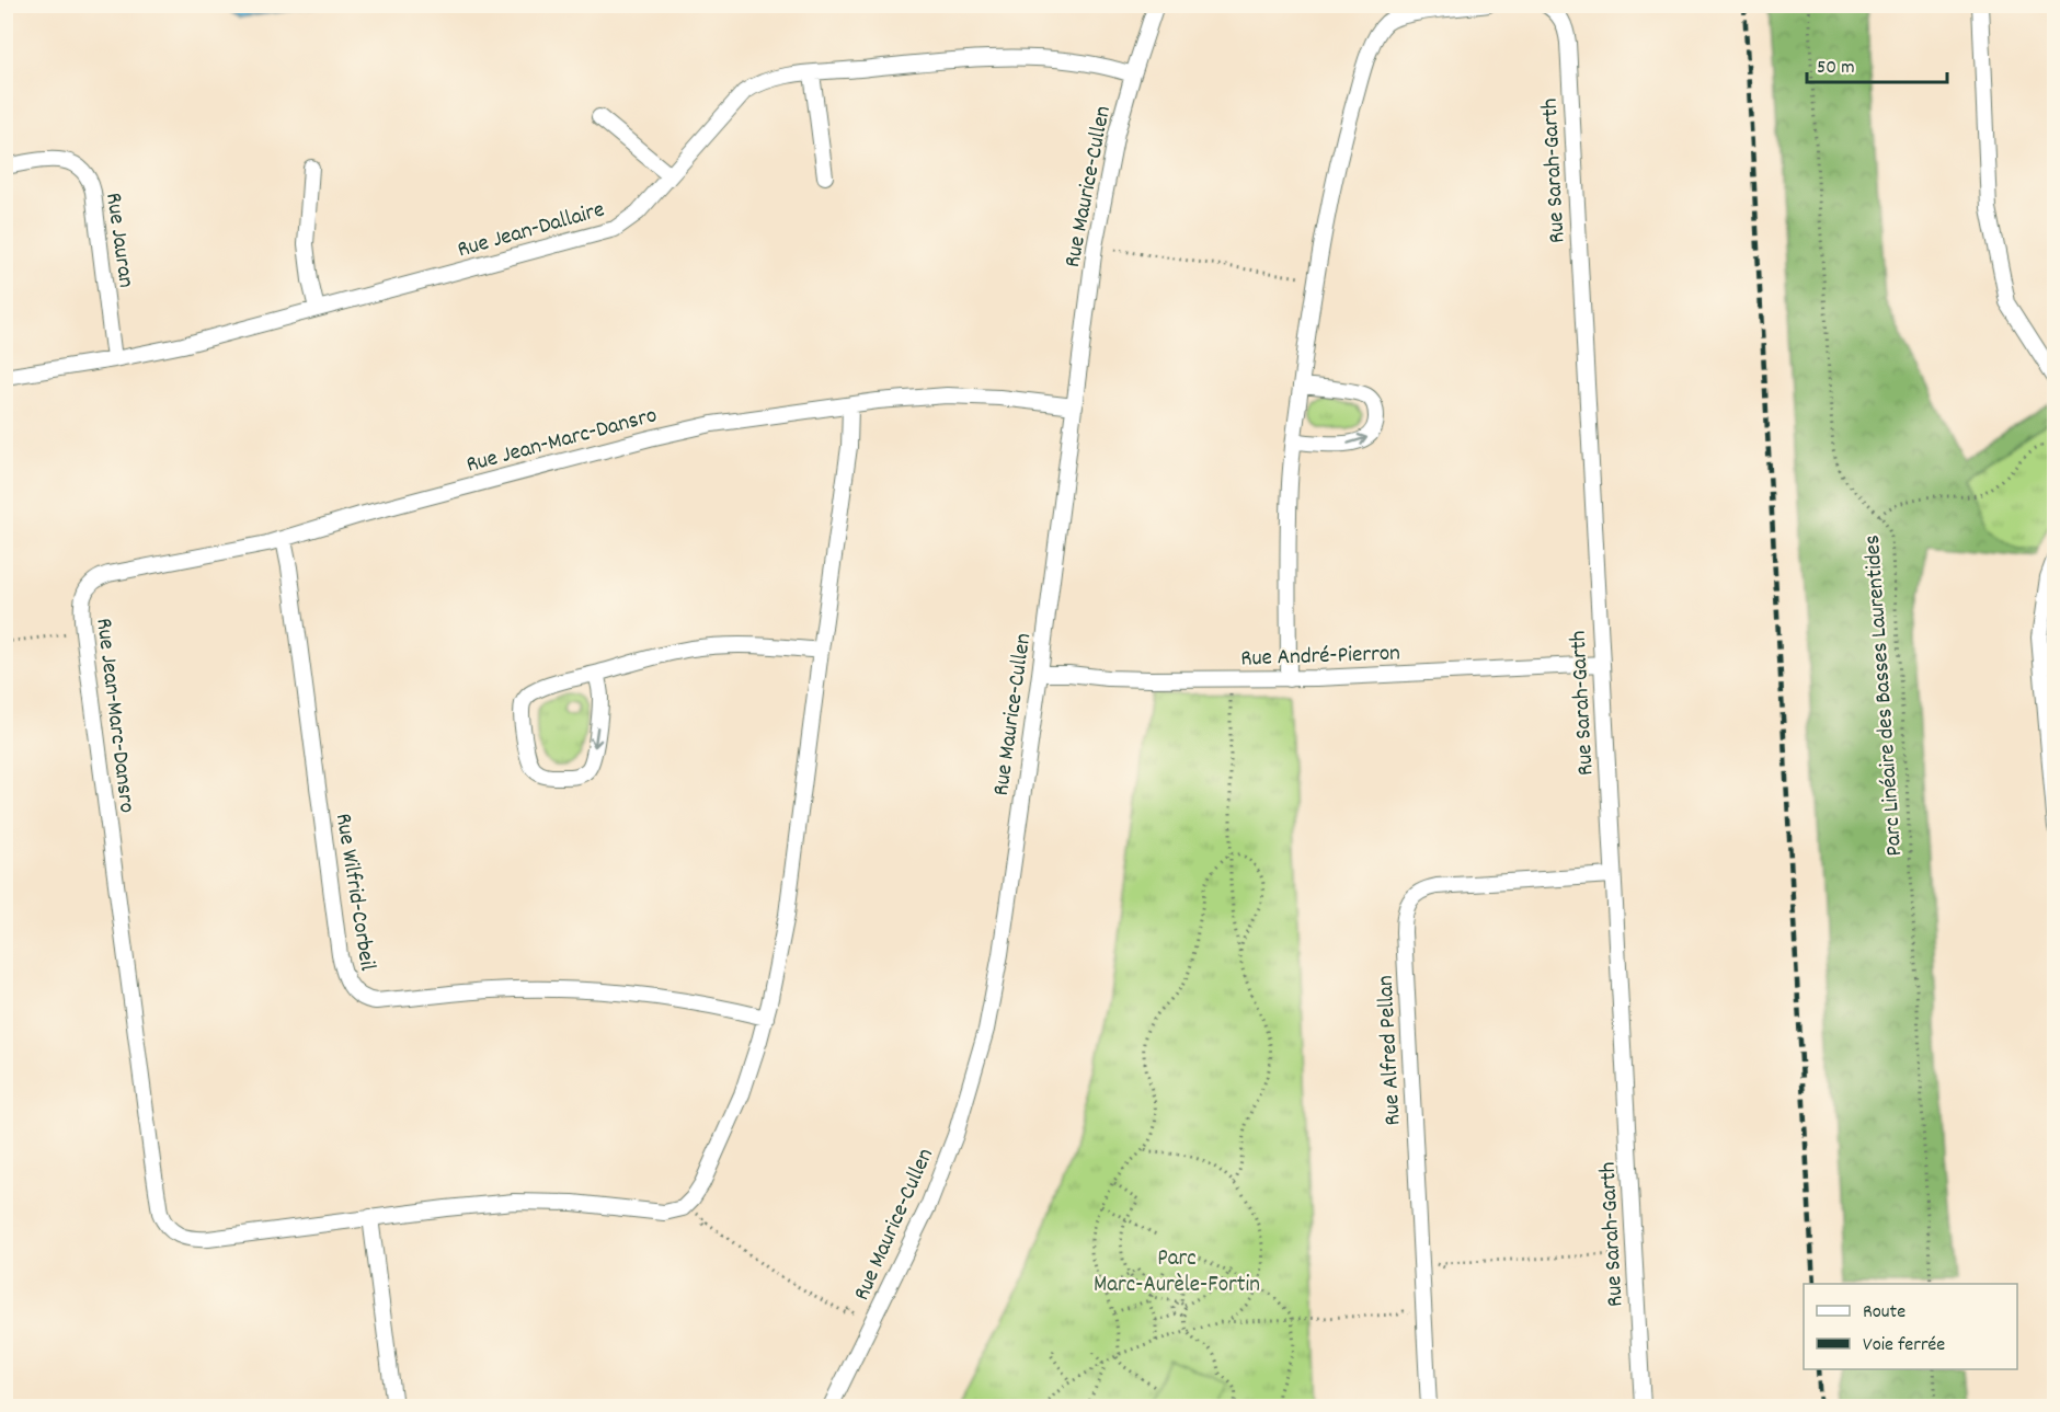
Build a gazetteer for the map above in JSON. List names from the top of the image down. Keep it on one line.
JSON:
{"streets":{"street":["Rue Sarah-Garth","Rue Maurice-Cullen","Rue Jean-Dallaire","Rue Jauran","Rue Jean-Marc-Dansro","Rue André-Pierron","Rue Wilfrid-Corbeil","Rue Alfred Pellan"],"path":["Parc Linéaire des Basses Laurentides"]},"crossings":[["Rue Sarah-Garth","Rue André-Pierron"],["Rue Sarah-Garth","Rue Alfred Pellan"],["Rue Maurice-Cullen","Rue Jean-Dallaire"],["Rue Maurice-Cullen","Rue Jean-Marc-Dansro"],["Rue Maurice-Cullen","Rue André-Pierron"],["Rue Jean-Dallaire","Rue Jauran"],["Rue Jean-Marc-Dansro","Rue Wilfrid-Corbeil"]],"parks":["Parc Marc-Aurèle-Fortin"],"legend":["Route","Voie ferrée"],"scale_bar":"50 m"}
